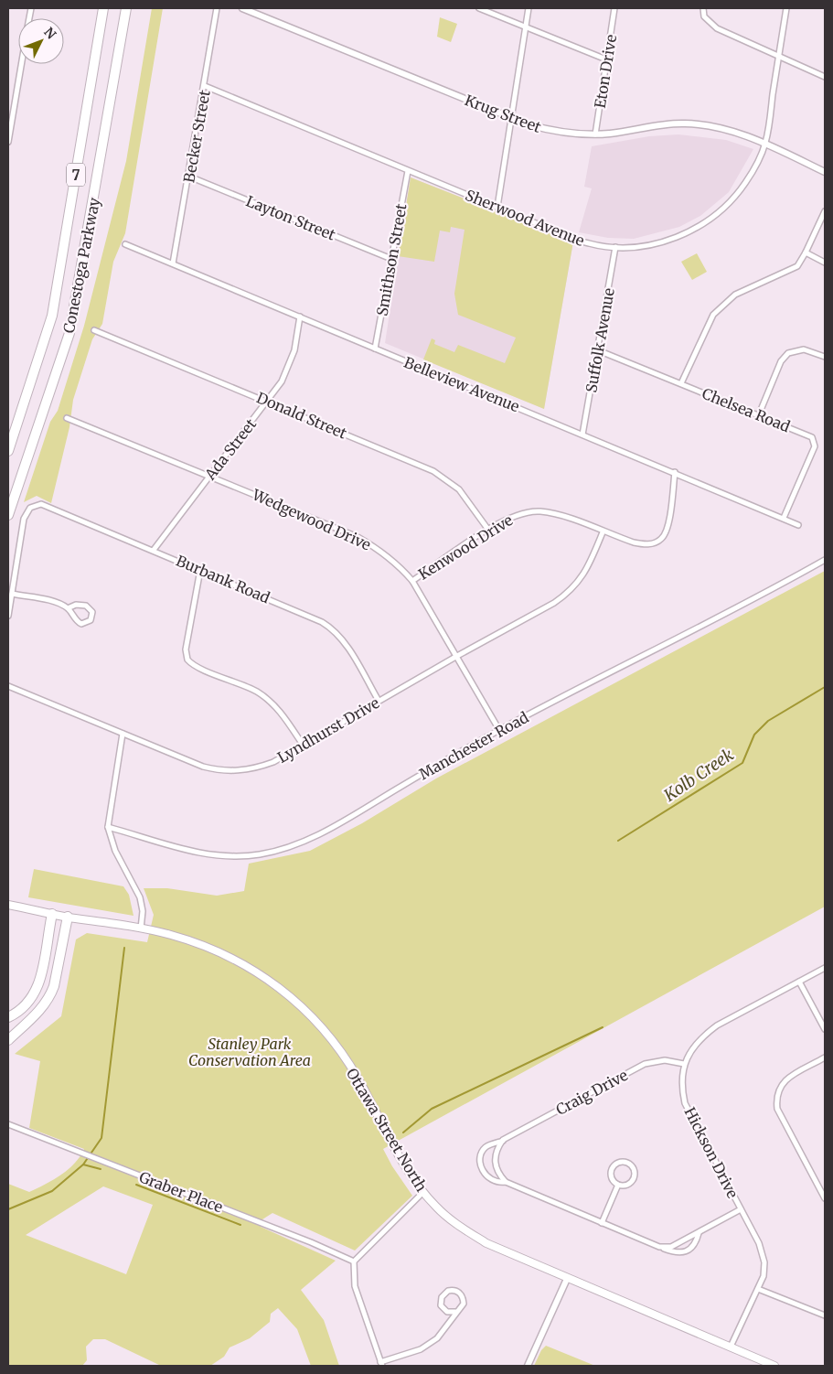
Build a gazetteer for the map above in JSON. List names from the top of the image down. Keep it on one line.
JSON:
{"streets":{"highway":["7","Conestoga Parkway"],"main road":["Ottawa Street North"],"street":["Eton Drive","Krug Street","Becker Street","Layton Street","Sherwood Avenue","Smithson Street","Suffolk Avenue","Belleview Avenue","Chelsea Road","Donald Street","Ada Street","Wedgewood Drive","Kenwood Drive","Burbank Road","Lyndhurst Drive","Manchester Road","Craig Drive","Hickson Drive","Graber Place"]},"crossings":[["Eton Drive","Krug Street"],["Krug Street","Sherwood Avenue"],["Becker Street","Layton Street"],["Becker Street","Sherwood Avenue"],["Becker Street","Belleview Avenue"],["Layton Street","Smithson Street"],["Sherwood Avenue","Smithson Street"],["Sherwood Avenue","Suffolk Avenue"],["Smithson Street","Belleview Avenue"],["Suffolk Avenue","Belleview Avenue"],["Suffolk Avenue","Chelsea Road"],["Belleview Avenue","Chelsea Road"],["Belleview Avenue","Ada Street"],["Belleview Avenue","Kenwood Drive"],["Donald Street","Ada Street"],["Donald Street","Kenwood Drive"],["Ada Street","Wedgewood Drive"],["Ada Street","Burbank Road"],["Wedgewood Drive","Kenwood Drive"],["Wedgewood Drive","Lyndhurst Drive"],["Wedgewood Drive","Manchester Road"],["Kenwood Drive","Lyndhurst Drive"],["Burbank Road","Lyndhurst Drive"],["Craig Drive","Hickson Drive"],["Ottawa Street North","Hickson Drive"]],"water":["Kolb Creek"],"parks":["Stanley Park Conservation Area"],"north":"top right"}
